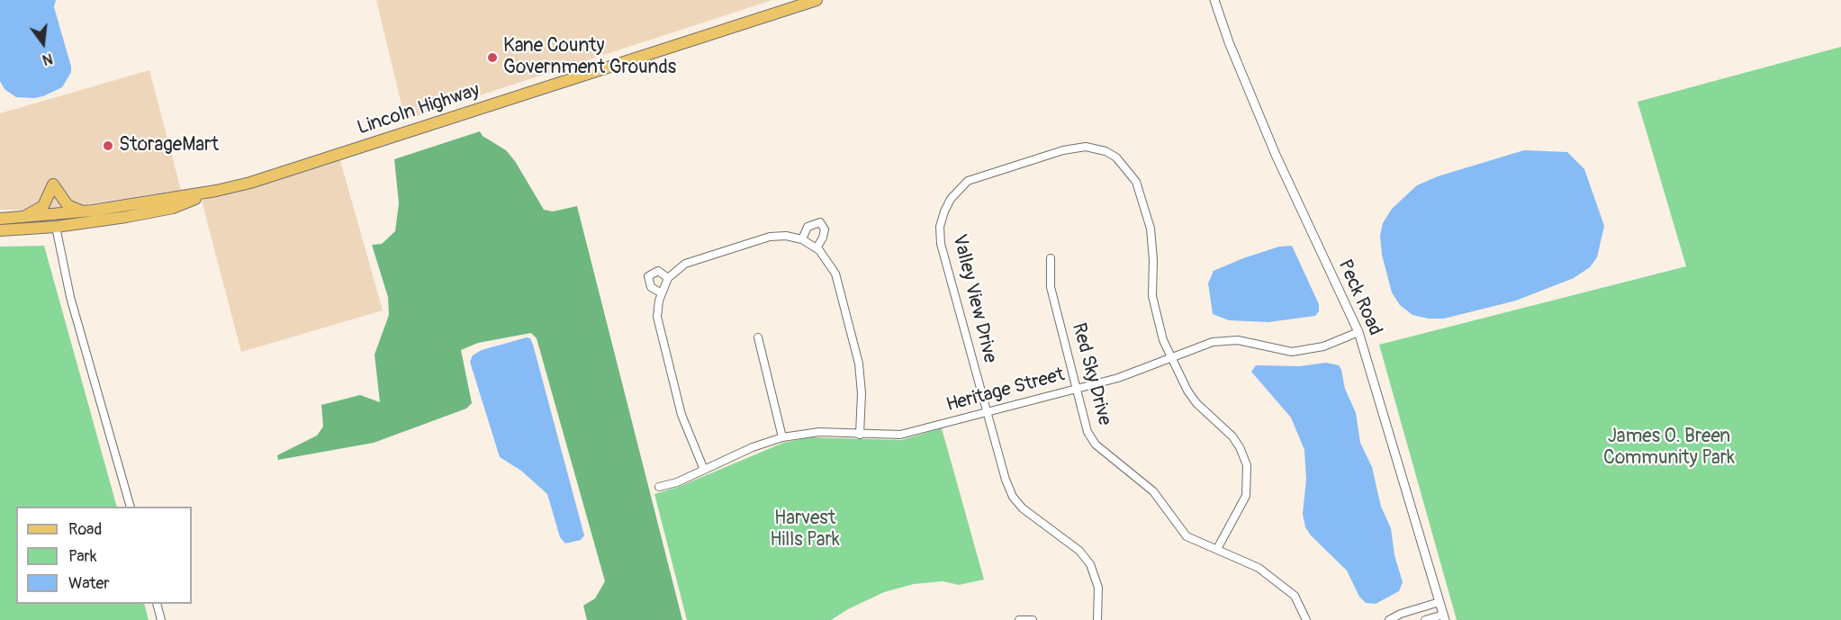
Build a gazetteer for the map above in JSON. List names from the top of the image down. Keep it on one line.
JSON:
{"streets":{"main road":["Lincoln Highway"],"street":["Peck Road","Valley View Drive","Red Sky Drive","Heritage Street"]},"crossings":[["Peck Road","Heritage Street"],["Valley View Drive","Red Sky Drive"],["Valley View Drive","Heritage Street"],["Red Sky Drive","Heritage Street"]],"parks":["James O. Breen Community Park","Harvest Hills Park"],"places":["Kane County Government Grounds","StorageMart"],"legend":["Road","Park","Water"],"north":"bottom"}
